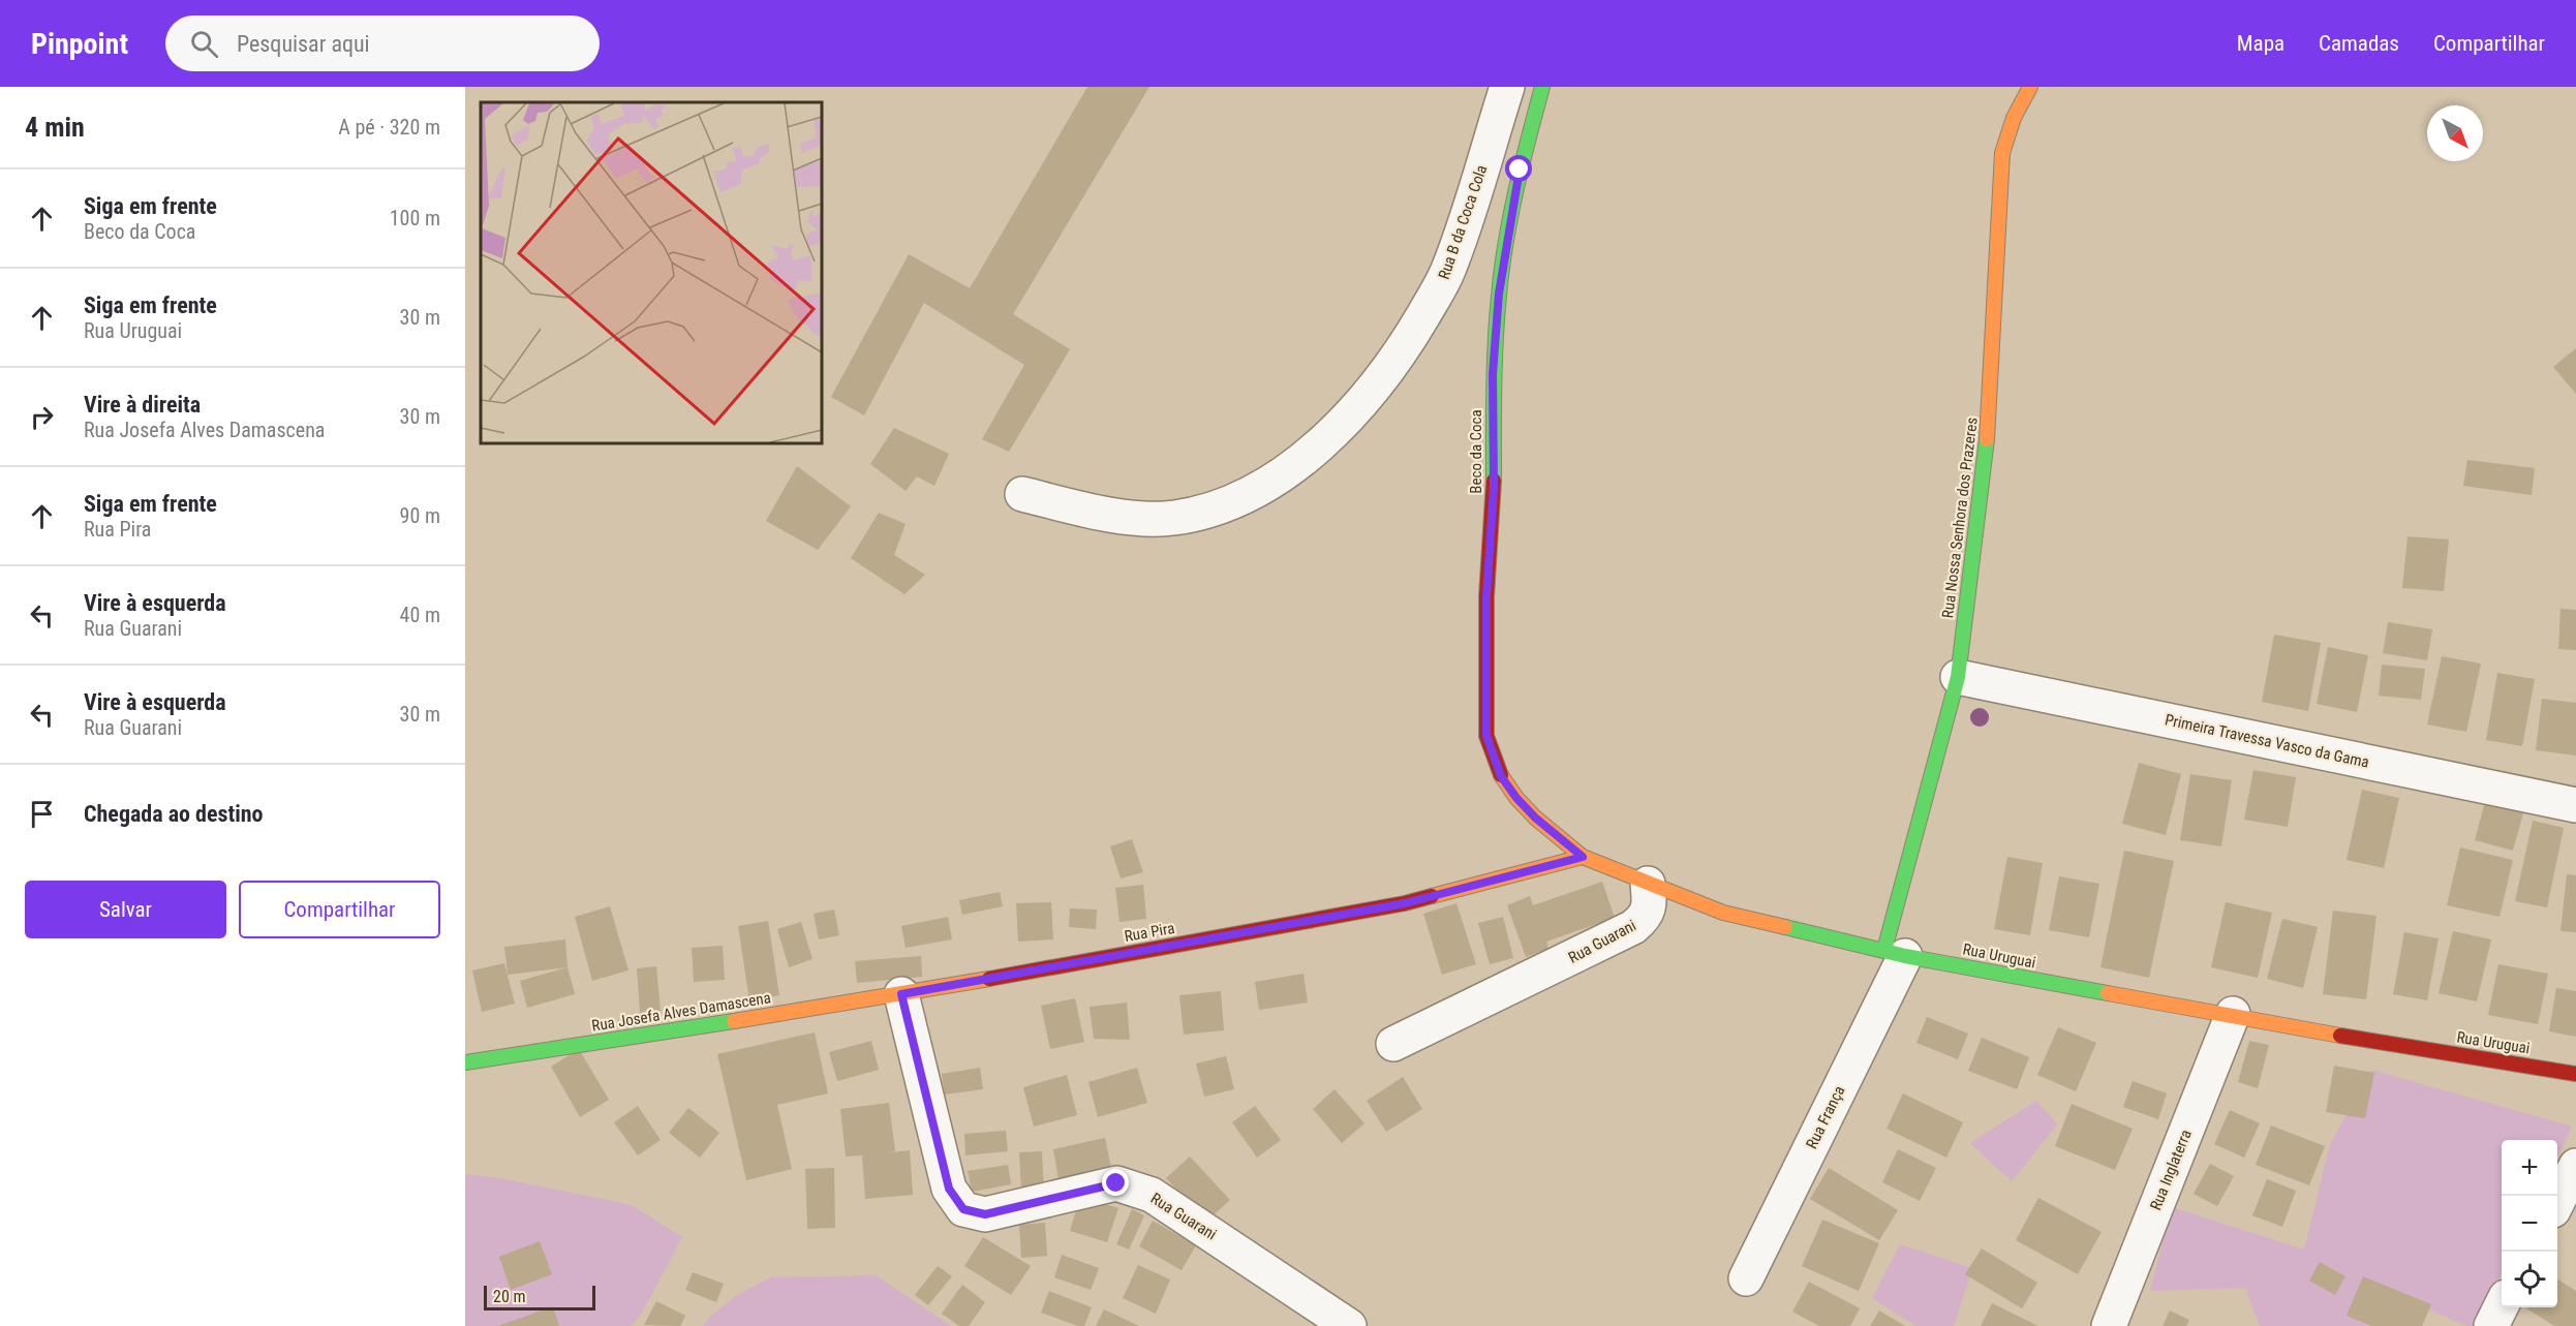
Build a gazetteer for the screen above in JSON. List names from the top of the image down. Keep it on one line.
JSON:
{"streets":{"street":["Rua B da Coca Cola","Beco da Coca","Rua Nossa Senhora dos Prazeres","Primeira Travessa Vasco da Gama","Rua Pira","Rua Guarani","Rua Uruguai","Rua Josefa Alves Damascena","Rua França","Rua Inglaterra"]},"crossings":[["Beco da Coca","Rua Uruguai"],["Rua Nossa Senhora dos Prazeres","Primeira Travessa Vasco da Gama"],["Rua Nossa Senhora dos Prazeres","Rua Uruguai"],["Rua Nossa Senhora dos Prazeres","Rua França"],["Rua Pira","Rua Guarani"],["Rua Pira","Rua Uruguai"],["Rua Pira","Rua Josefa Alves Damascena"],["Rua Guarani","Rua Uruguai"],["Rua Guarani","Rua Josefa Alves Damascena"],["Rua Uruguai","Rua França"],["Rua Uruguai","Rua Inglaterra"]],"scale_bar":"20 m","north":"bottom right","page":{"header":"Pinpoint","search":"Pesquisar aqui","nav":["Mapa","Camadas","Compartilhar"],"heading":["4 min","A pé · 320 m"],"list":[["Siga em frente","Beco da Coca","100 m"],["Siga em frente","Rua Uruguai","30 m"],["Vire à direita","Rua Josefa Alves Damascena","30 m"],["Siga em frente","Rua Pira","90 m"],["Vire à esquerda","Rua Guarani","40 m"],["Vire à esquerda","Rua Guarani","30 m"],"Chegada ao destino"],"buttons":["Salvar","Compartilhar"],"map_buttons":["+","−"],"scale":"20 m"}}
